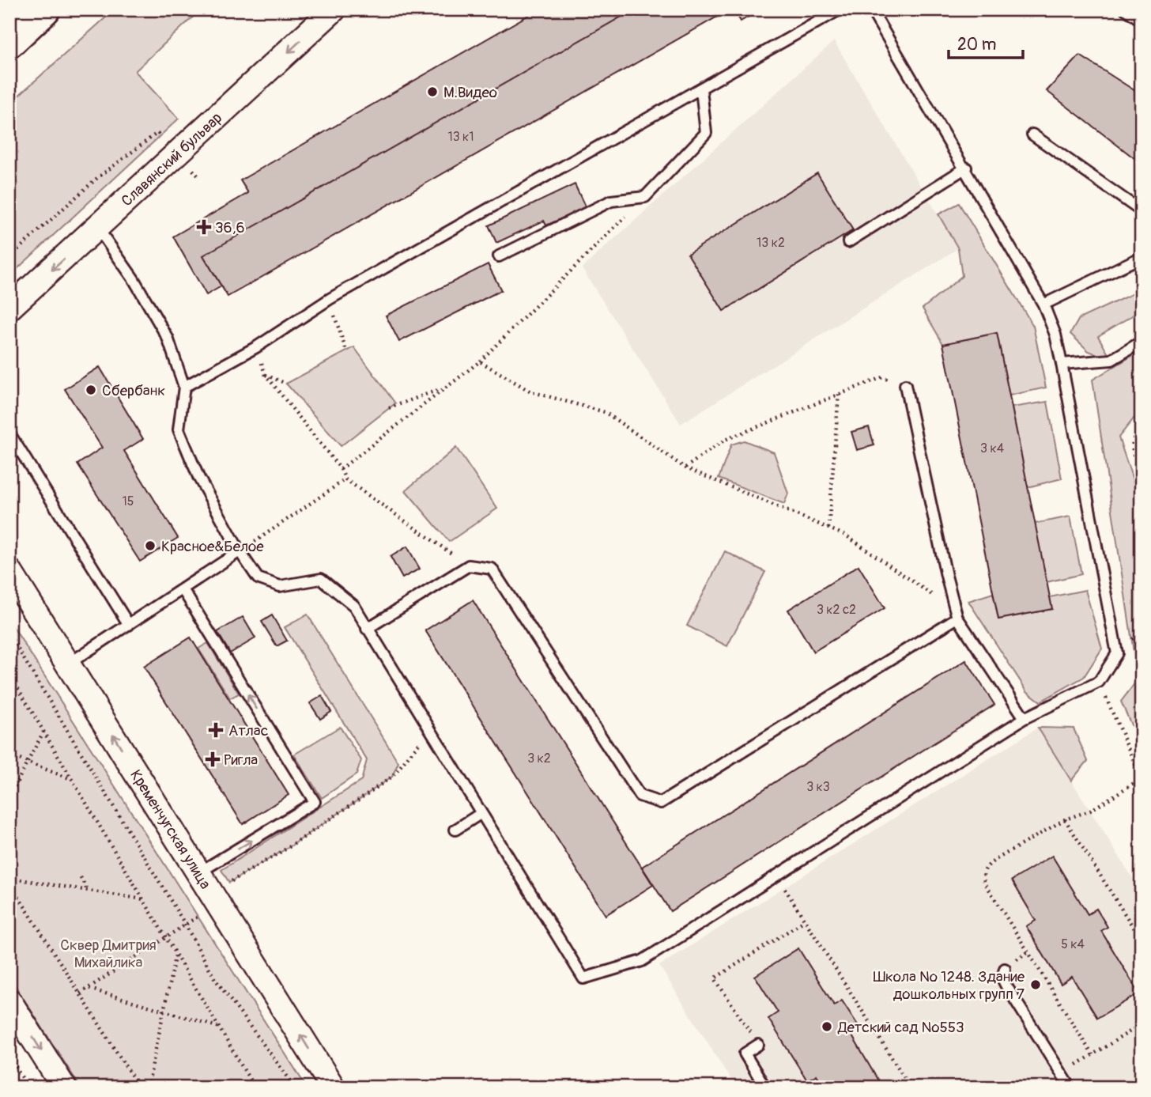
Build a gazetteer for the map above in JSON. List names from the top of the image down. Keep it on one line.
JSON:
{"streets":{"street":["Славянский бульвар","Кременчугская улица"]},"one_way":["Славянский бульвар","Кременчугская улица"],"parks":["Сквер Дмитрия Михайлика"],"places":{"other":["М.Видео","Сбербанк","Красное&Белое","Школа № 1248. Здание дошкольных групп 7","Детский сад №553"],"health":["36,6","Атлас","Ригла"]},"house_numbers":["13 к1","13 к2","3 к4","15","3 к2 с2","3 к2","3 к3","5 к4"],"scale_bar":"20 m"}
